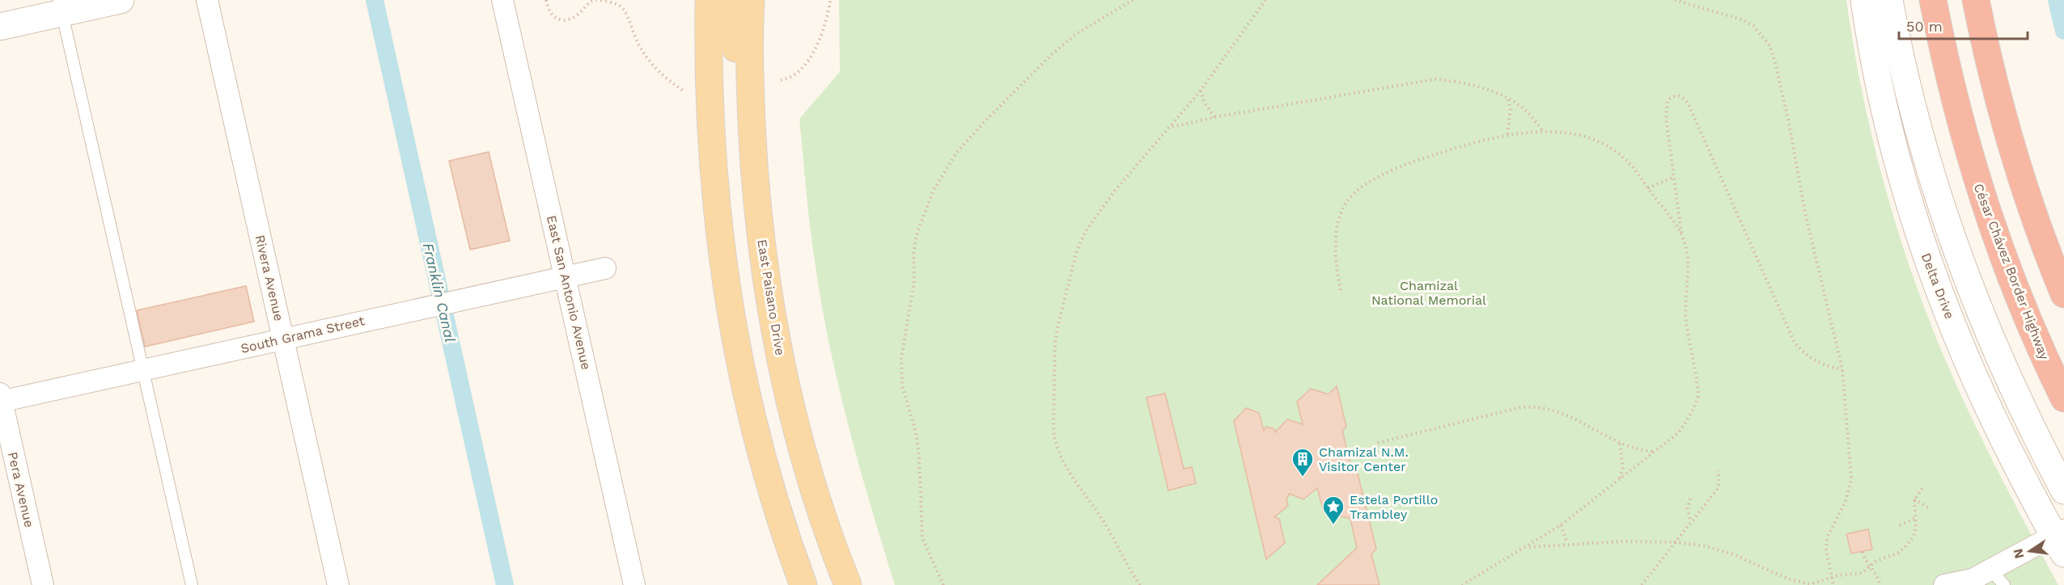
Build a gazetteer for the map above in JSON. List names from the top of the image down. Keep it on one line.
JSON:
{"streets":{"highway":["César Chávez Border Highway"],"main road":["Delta Drive","East Paisano Drive"],"street":["Rivera Avenue","East San Antonio Avenue","South Grama Street","Pera Avenue"]},"crossings":[["Rivera Avenue","South Grama Street"],["East San Antonio Avenue","South Grama Street"],["South Grama Street","Pera Avenue"]],"water":["Franklin Canal"],"parks":["Chamizal National Memorial"],"places":{"building":["Chamizal N.M. Visitor Center"],"place":["Estela Portillo Trambley"]},"scale_bar":"50 m","north":"left"}
